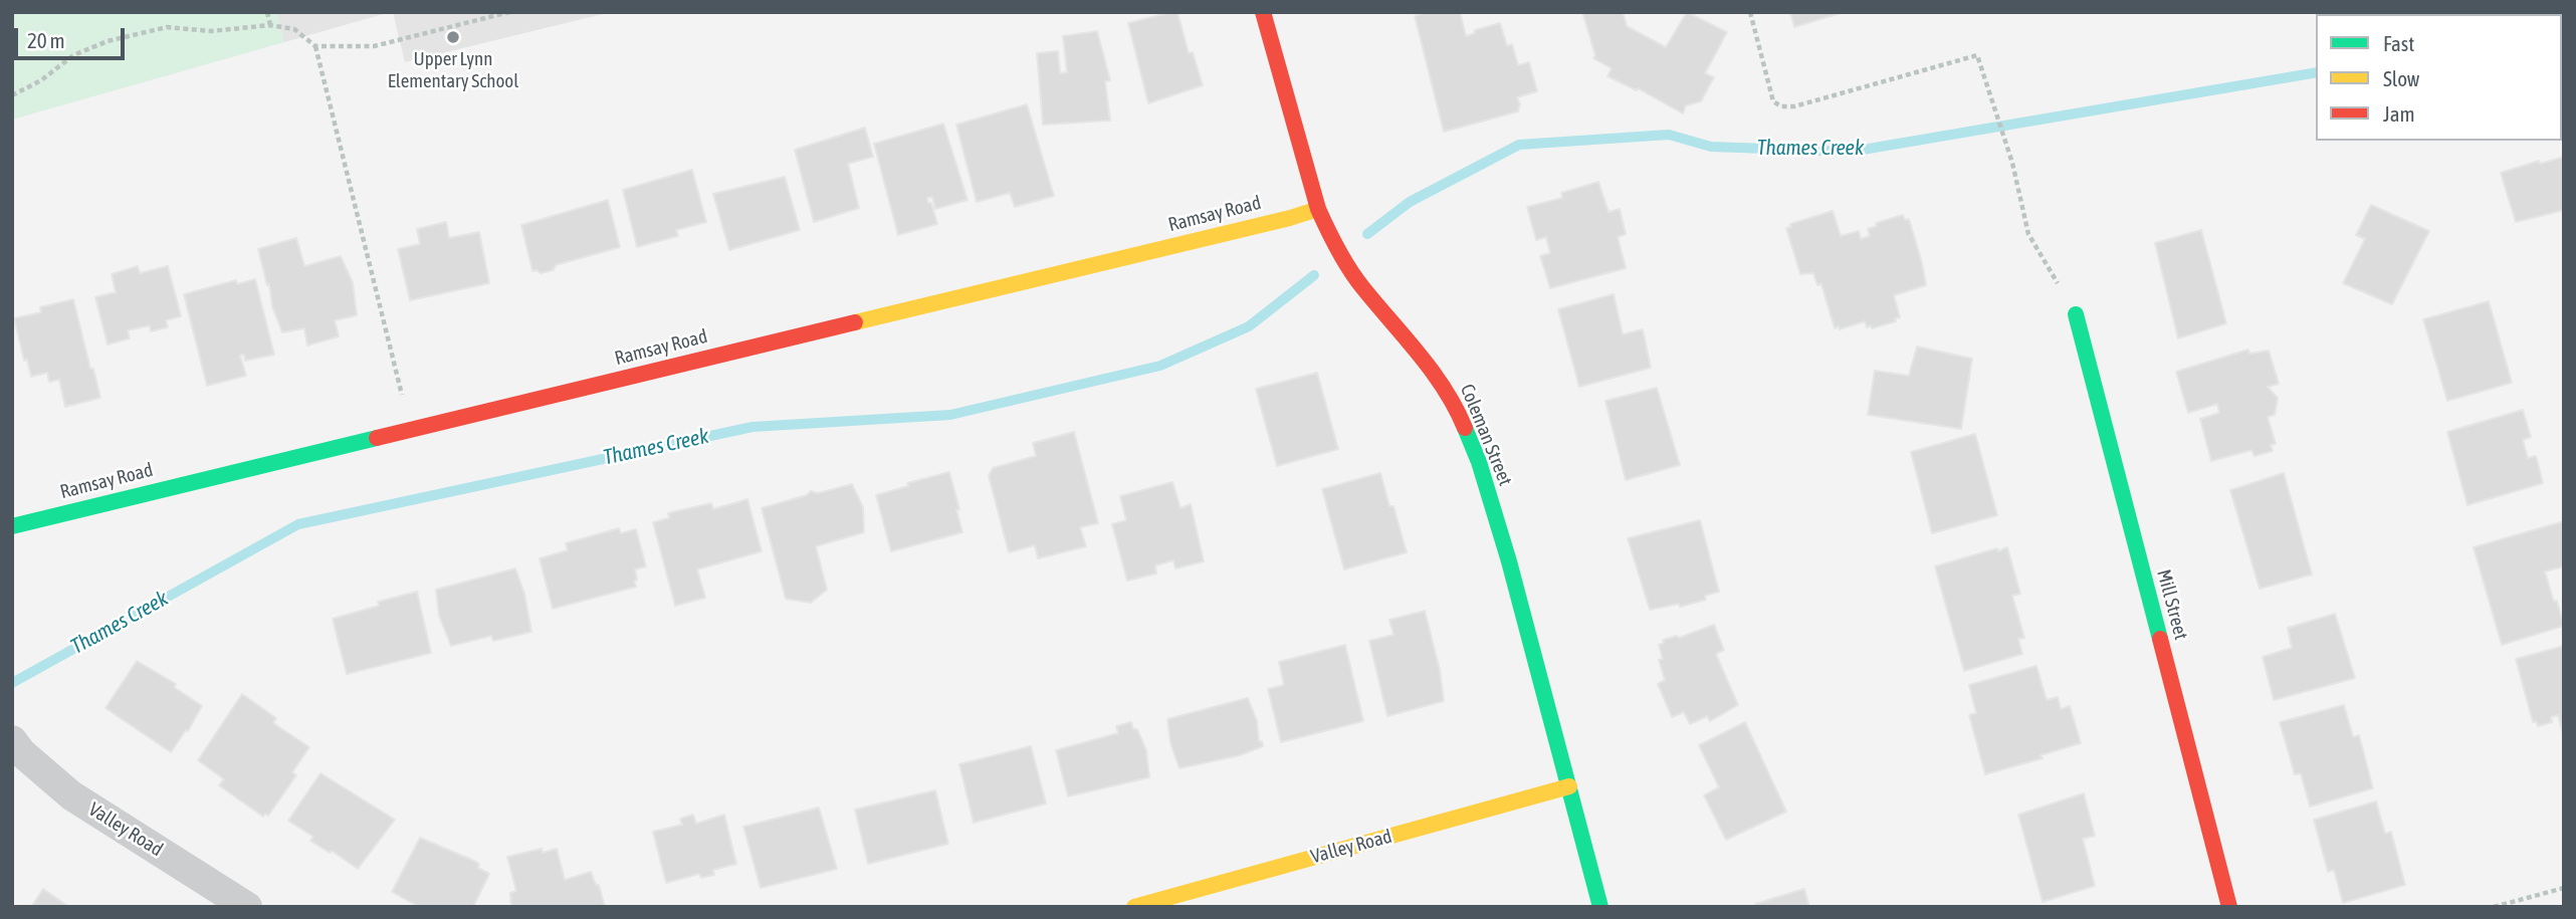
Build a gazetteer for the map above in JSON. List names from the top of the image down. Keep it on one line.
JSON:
{"streets":{"street":["Ramsay Road","Coleman Street","Mill Street","Valley Road"]},"crossings":[["Ramsay Road","Coleman Street"],["Coleman Street","Valley Road"]],"water":["Thames Creek"],"places":["Upper Lynn Elementary School"],"legend":["Fast","Slow","Jam"],"scale_bar":"20 m"}
